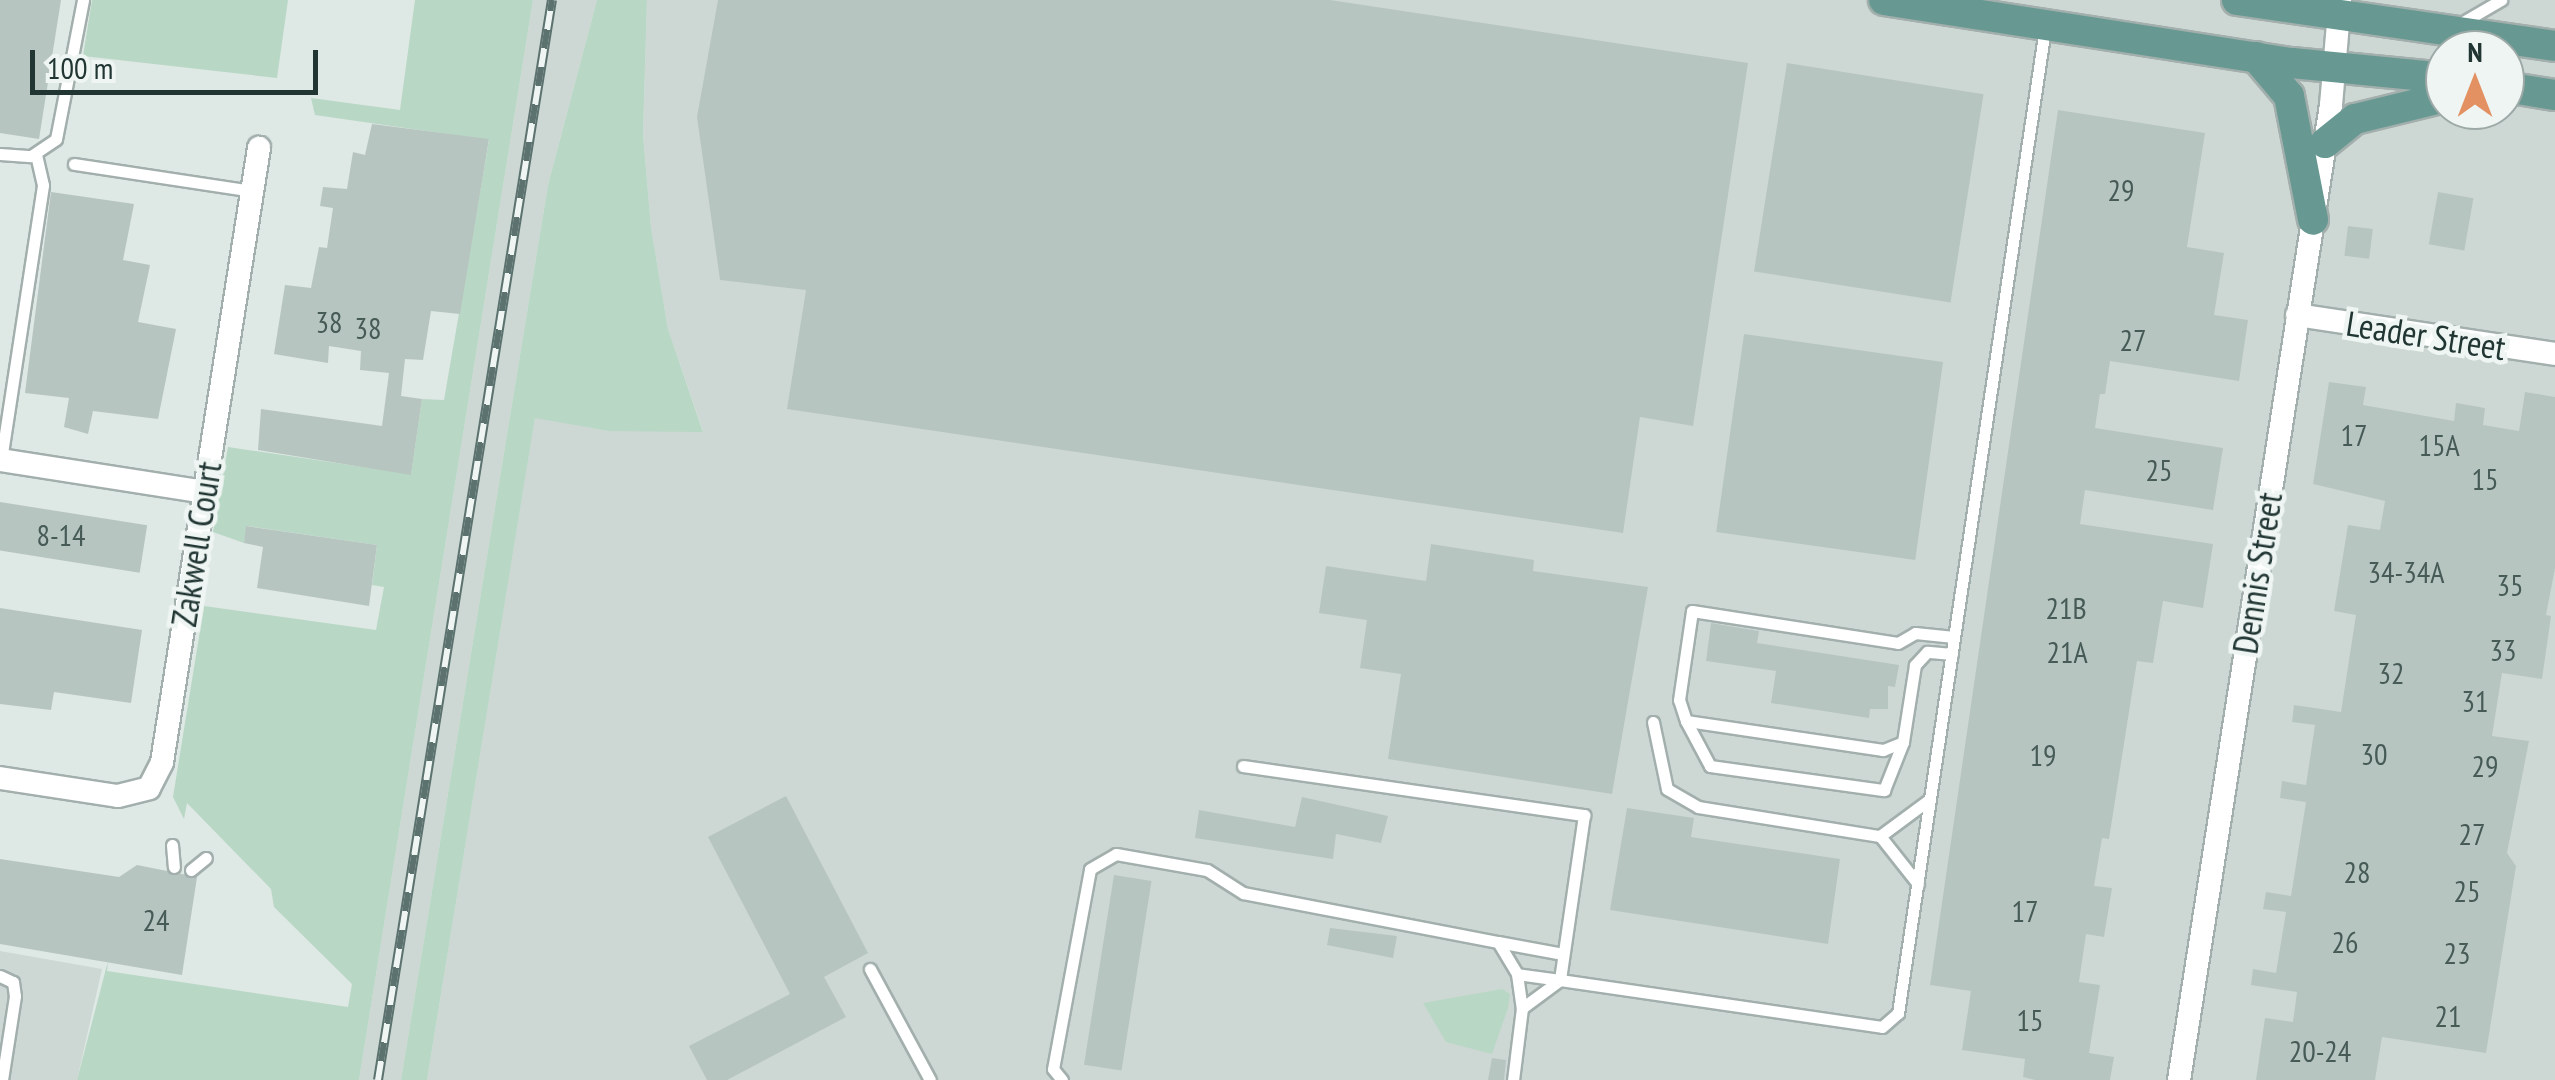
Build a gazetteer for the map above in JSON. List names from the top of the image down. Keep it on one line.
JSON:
{"streets":{"street":["Leader Street","Zakwell Court","Dennis Street"]},"crossings":[["Leader Street","Dennis Street"]],"house_numbers":["29","38","38","27","17","15A","25","15","8-14","34-34A","35","21B","33","21A","32","31","30","19","29","27","28","25","17","24","26","23","21","15","20-24"],"scale_bar":"100 m","north":"top"}
